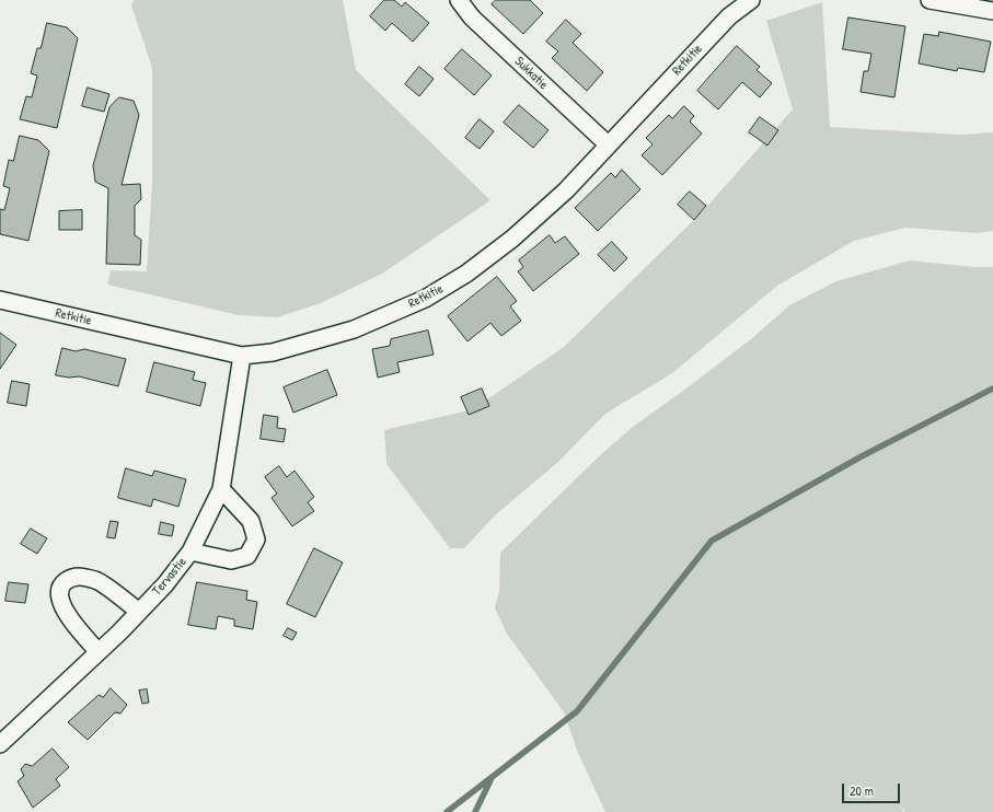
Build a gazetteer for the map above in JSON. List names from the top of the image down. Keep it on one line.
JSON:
{"streets":{"street":["Retkitie","Sukkatie","Tervastie"]},"crossings":[["Retkitie","Sukkatie"],["Retkitie","Tervastie"]],"scale_bar":"20 m"}
